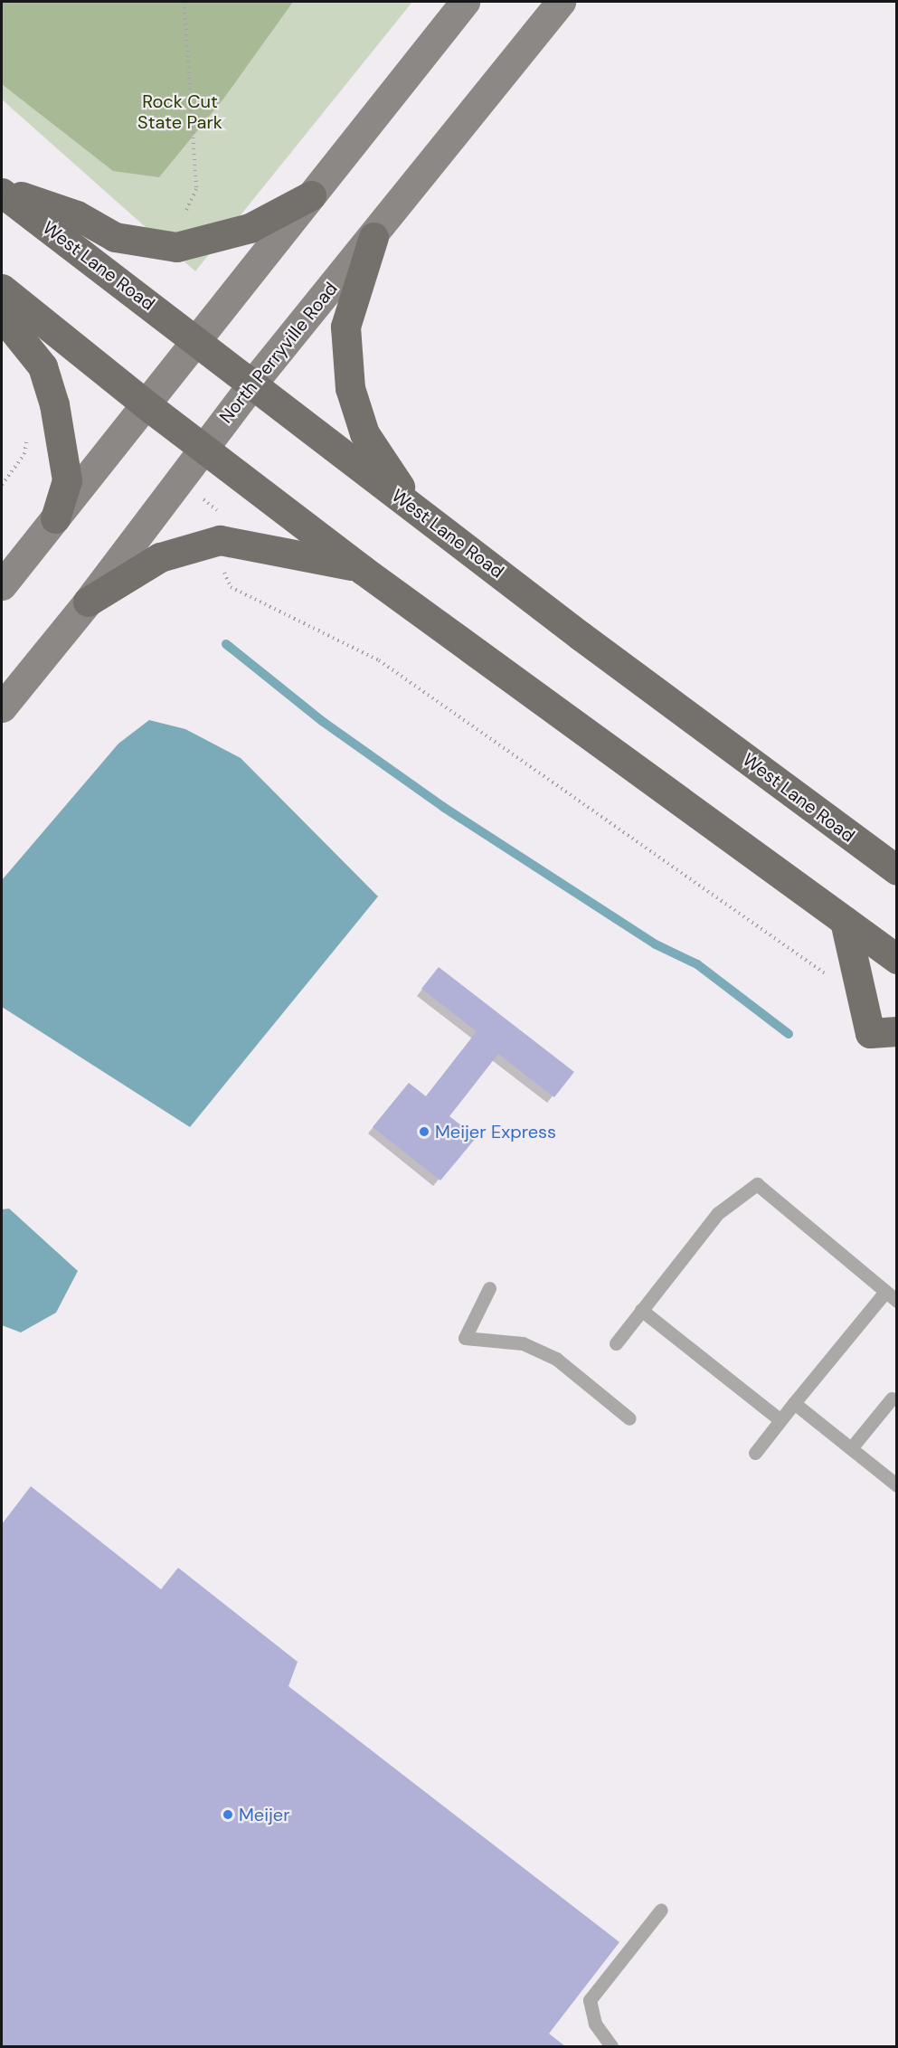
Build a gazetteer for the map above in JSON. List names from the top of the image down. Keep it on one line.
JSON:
{"streets":{"main road":["West Lane Road","North Perryville Road"]},"crossings":[["West Lane Road","North Perryville Road"]],"parks":["Rock Cut State Park"],"places":["Meijer Express","Meijer"]}
